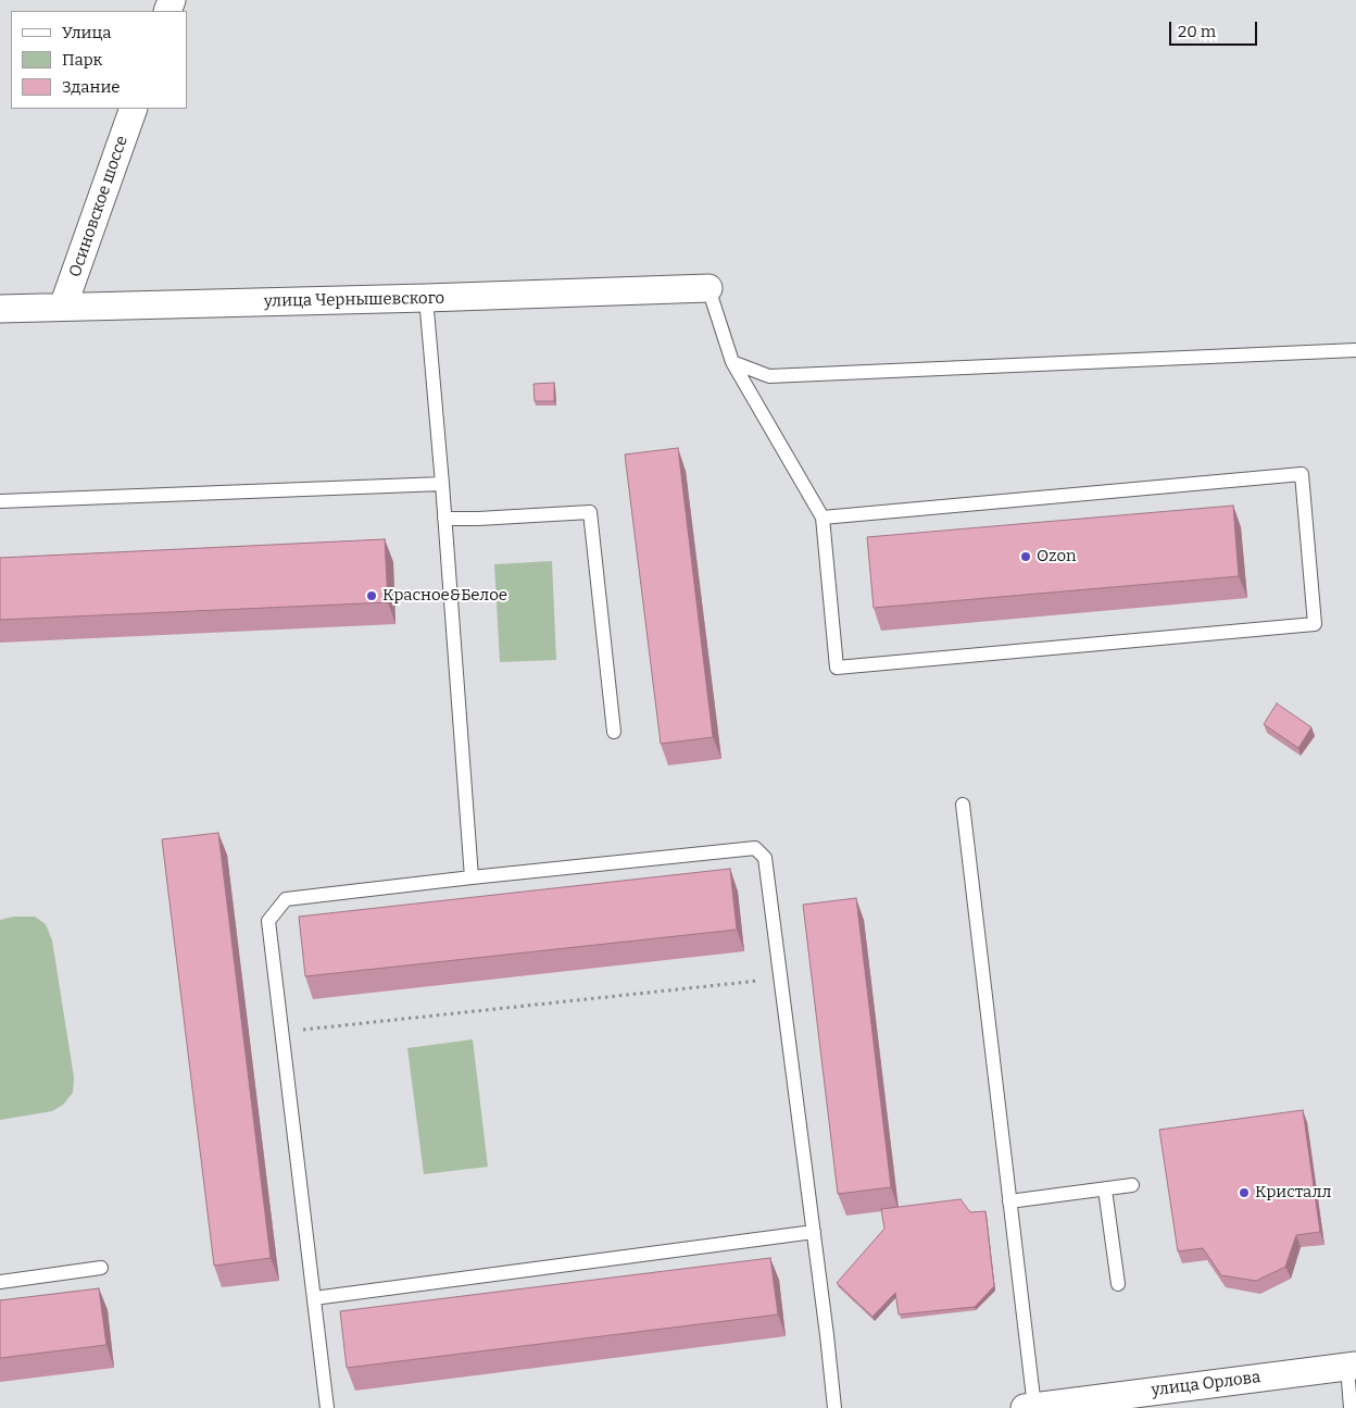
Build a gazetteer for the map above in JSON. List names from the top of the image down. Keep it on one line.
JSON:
{"streets":{"street":["Осиновское шоссе","улица Чернышевского","улица Орлова"]},"crossings":[["Осиновское шоссе","улица Чернышевского"]],"places":["Ozon","Красное&Белое","Кристалл"],"legend":["Улица","Парк","Здание"],"scale_bar":"20 m"}
